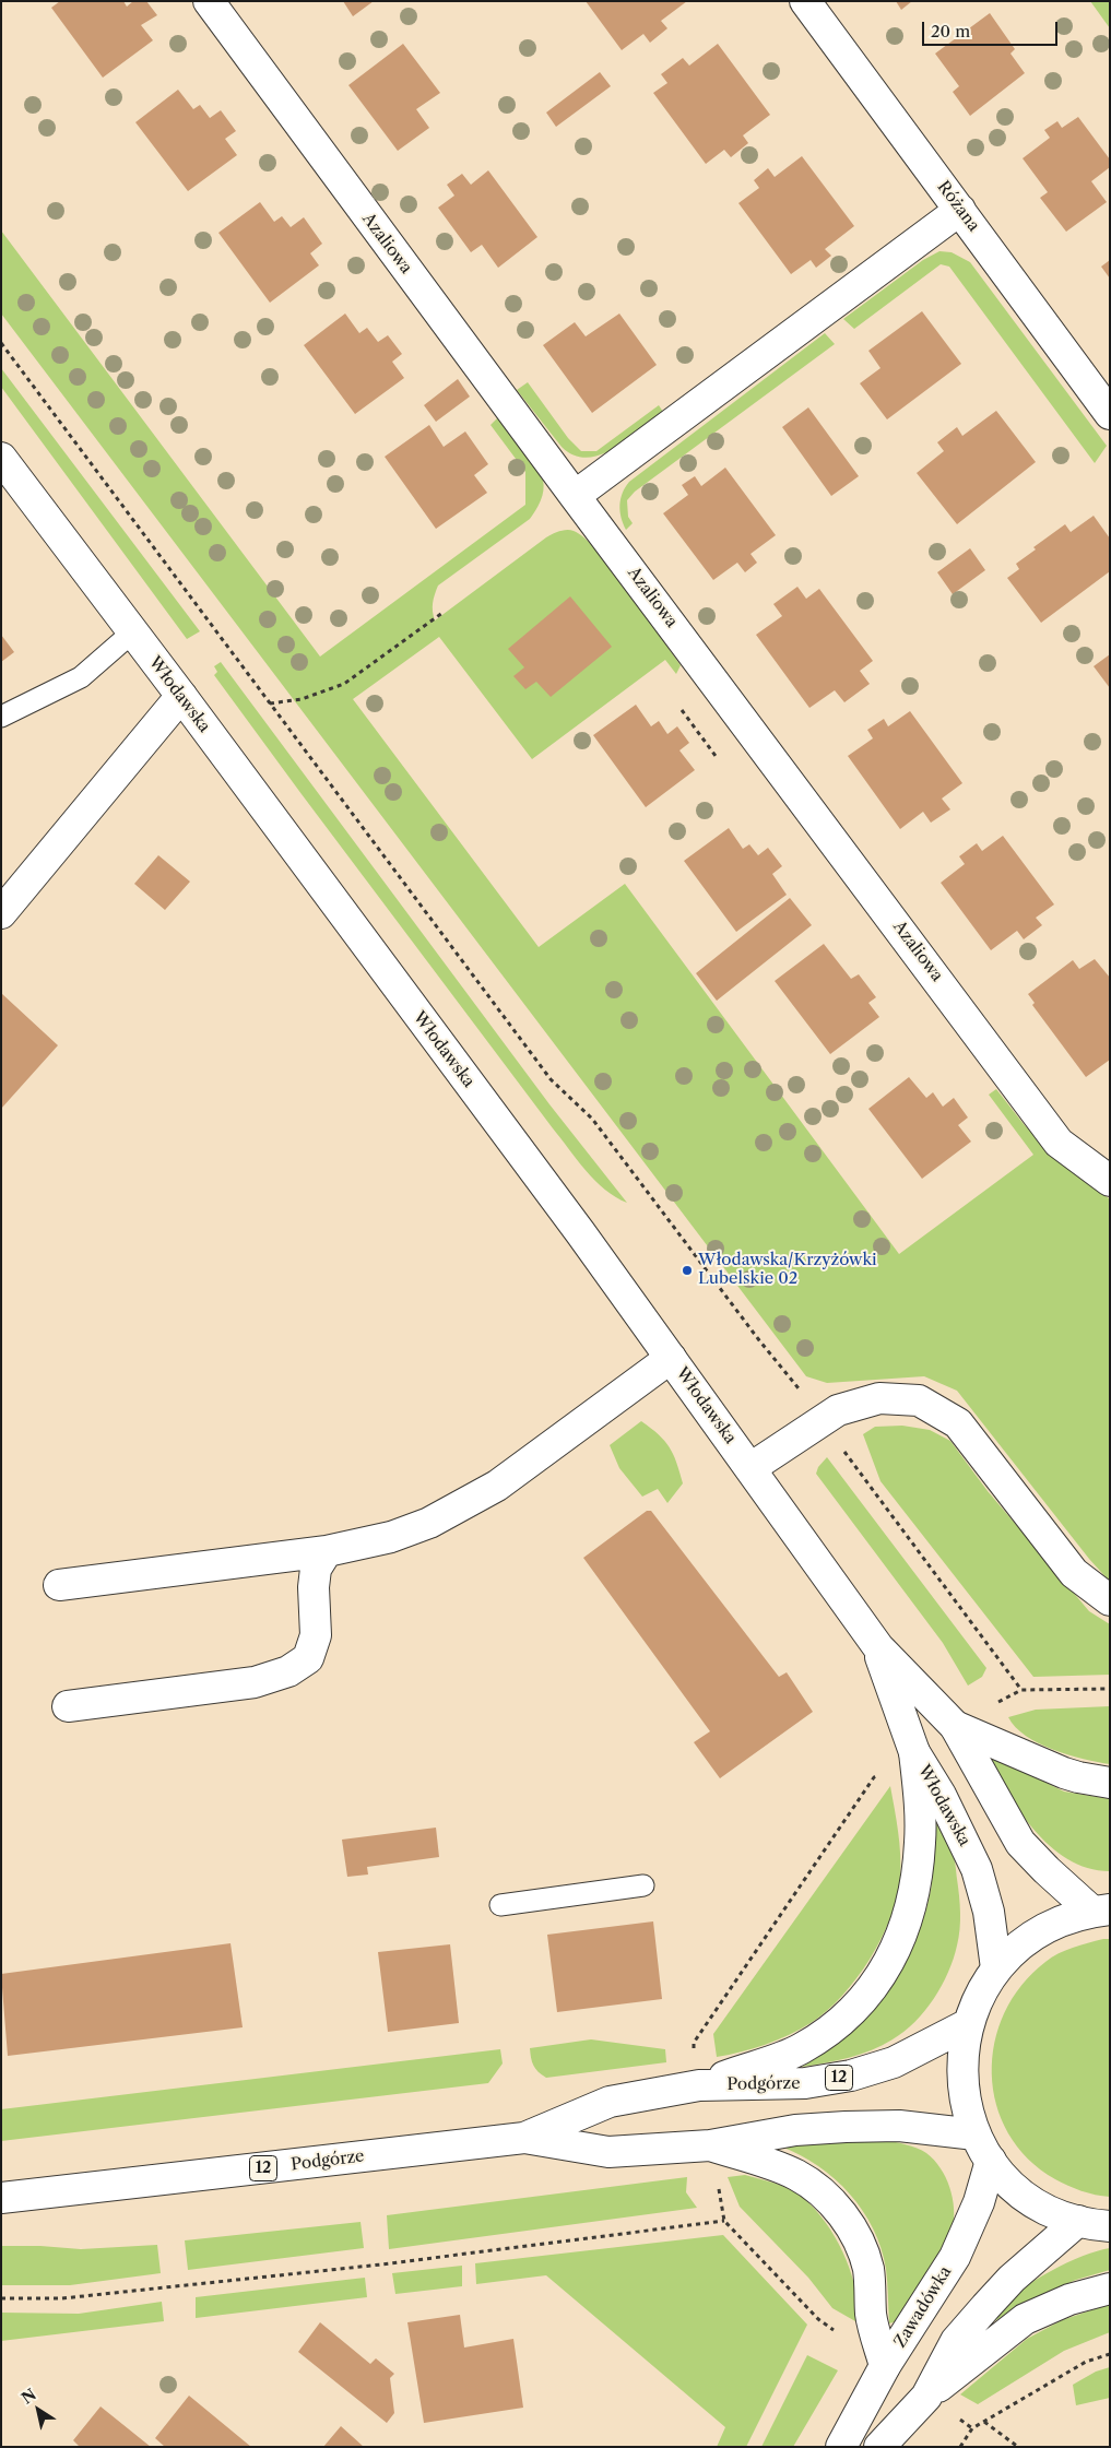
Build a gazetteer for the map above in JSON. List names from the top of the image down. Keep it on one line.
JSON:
{"streets":{"main road":["Różana","Azaliowa","Włodawska","12","Podgórze","Zawadówka"]},"places":["Włodawska/Krzyżówki Lubelskie 02"],"scale_bar":"20 m","north":"top left"}
